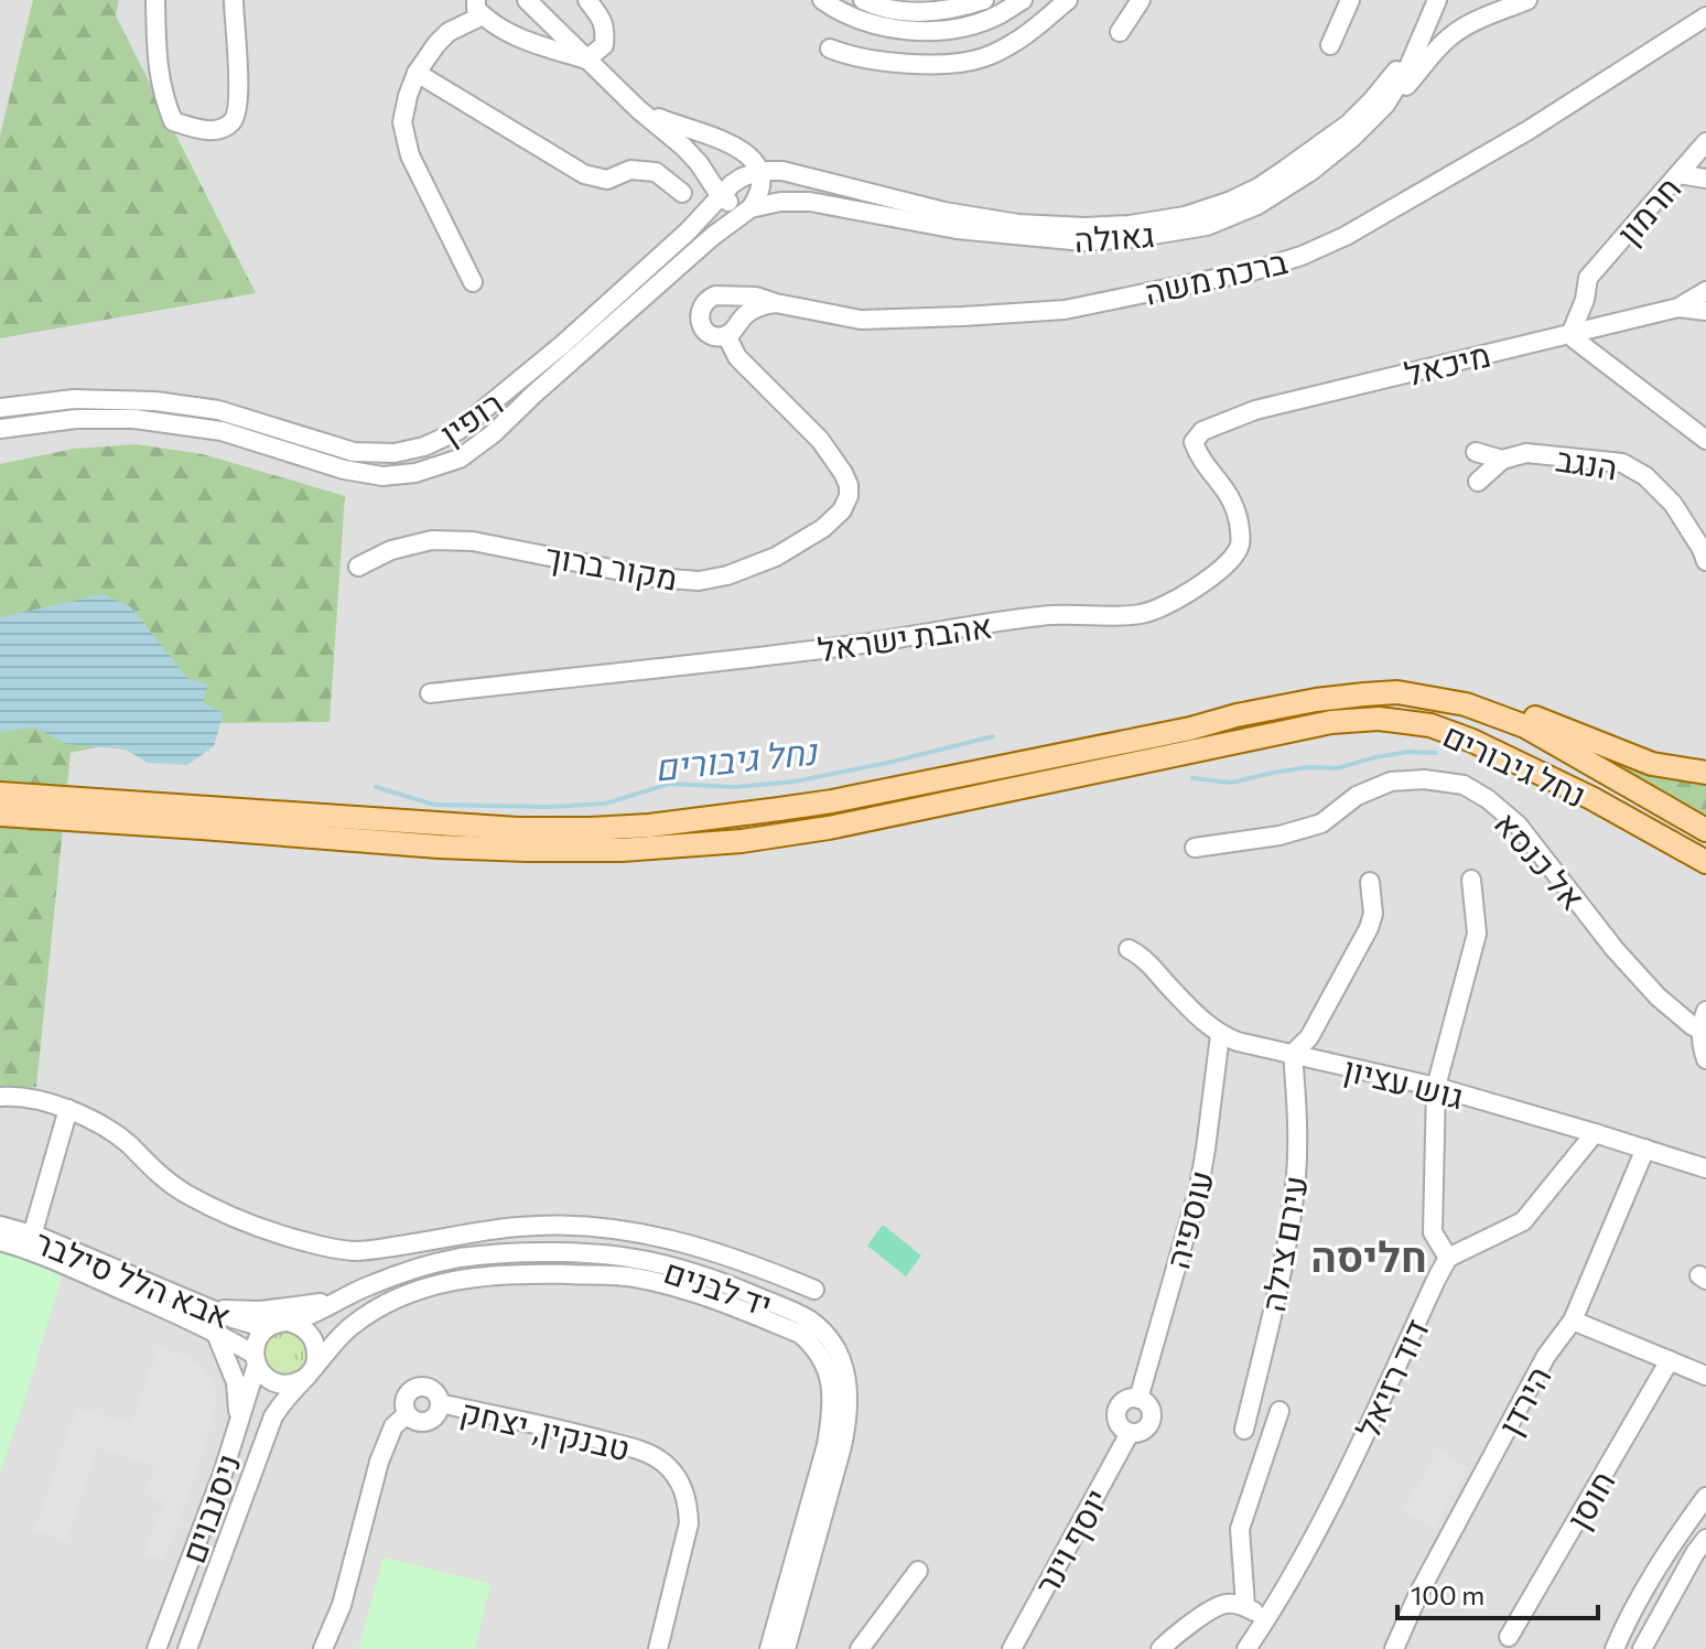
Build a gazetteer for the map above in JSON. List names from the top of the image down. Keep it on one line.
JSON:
{"streets":{"main road":["נחל גיבורים"],"street":["חרמון","גאולה","ברכת משה","מיכאל","רופין","הנגב","מקור ברוך","אהבת ישראל","אל כנסא","גוש עציון","עוספיה","עירם צילה","אבא הלל סילבר","יד לבנים","דוד רזיאל","הירדן","טבנקין, יצחק","חוסן","ניסנבוים","יוסף וינר"]},"crossings":[["חרמון","מיכאל"],["גאולה","רופין"],["ברכת משה","מקור ברוך"],["מיכאל","אהבת ישראל"],["גוש עציון","עוספיה"],["גוש עציון","עירם צילה"],["גוש עציון","הירדן"],["עוספיה","יוסף וינר"],["אבא הלל סילבר","יד לבנים"],["אבא הלל סילבר","ניסנבוים"],["יד לבנים","ניסנבוים"]],"districts":["חליסה"],"water":["נחל גיבורים"],"scale_bar":"100 m"}
